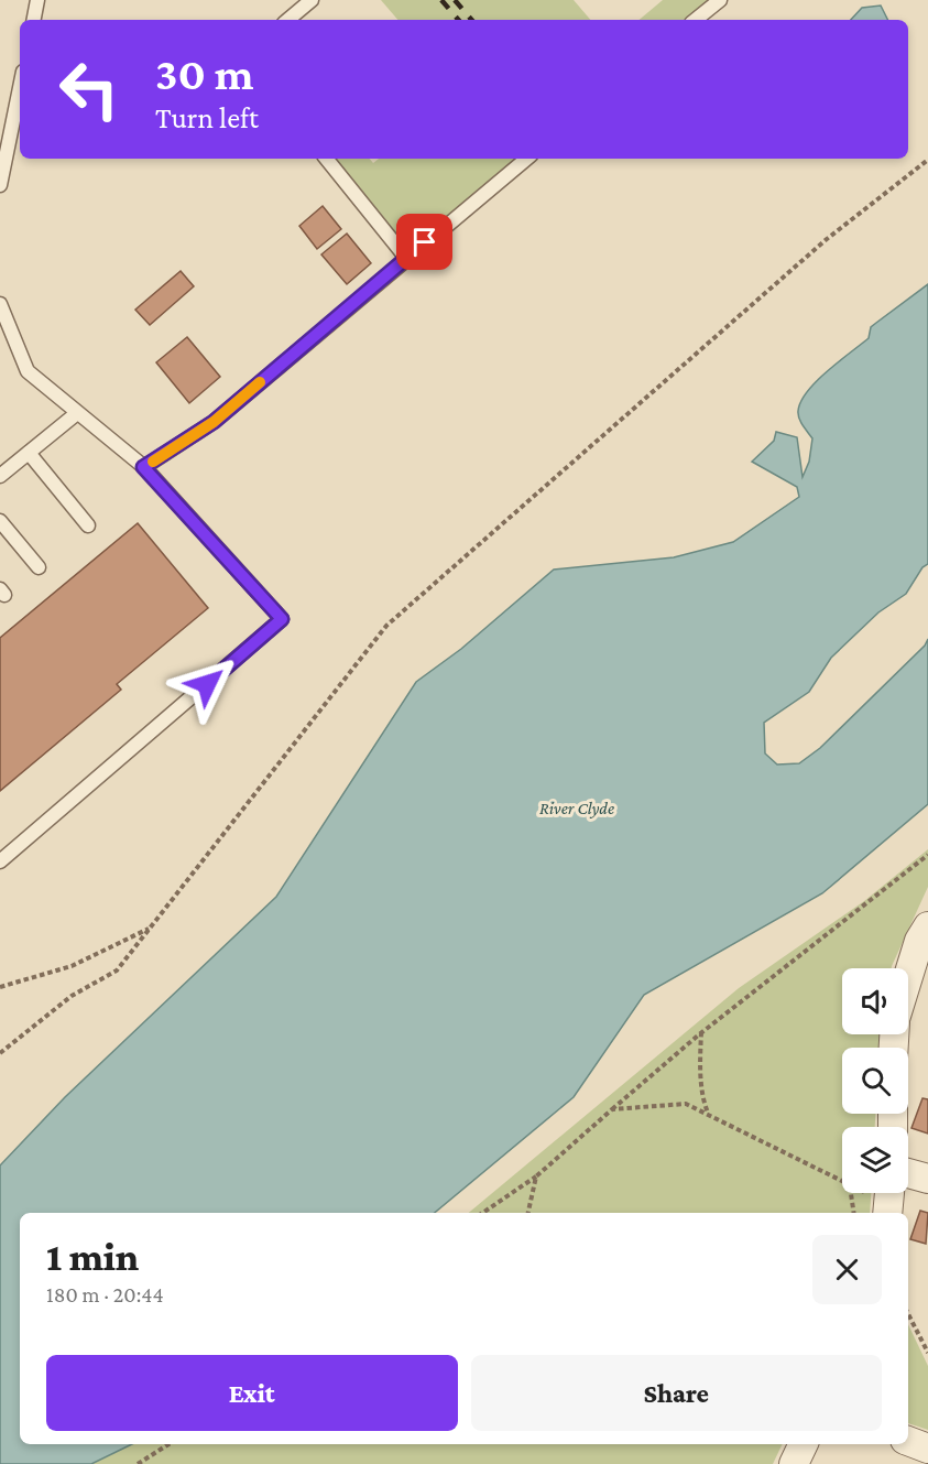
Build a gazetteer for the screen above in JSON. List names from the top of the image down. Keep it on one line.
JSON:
{"water":["River Clyde"],"page":{"turn":["30 m","Turn left"],"heading":["1 min","180 m · 20:44"],"buttons":["Exit","Share"]}}
